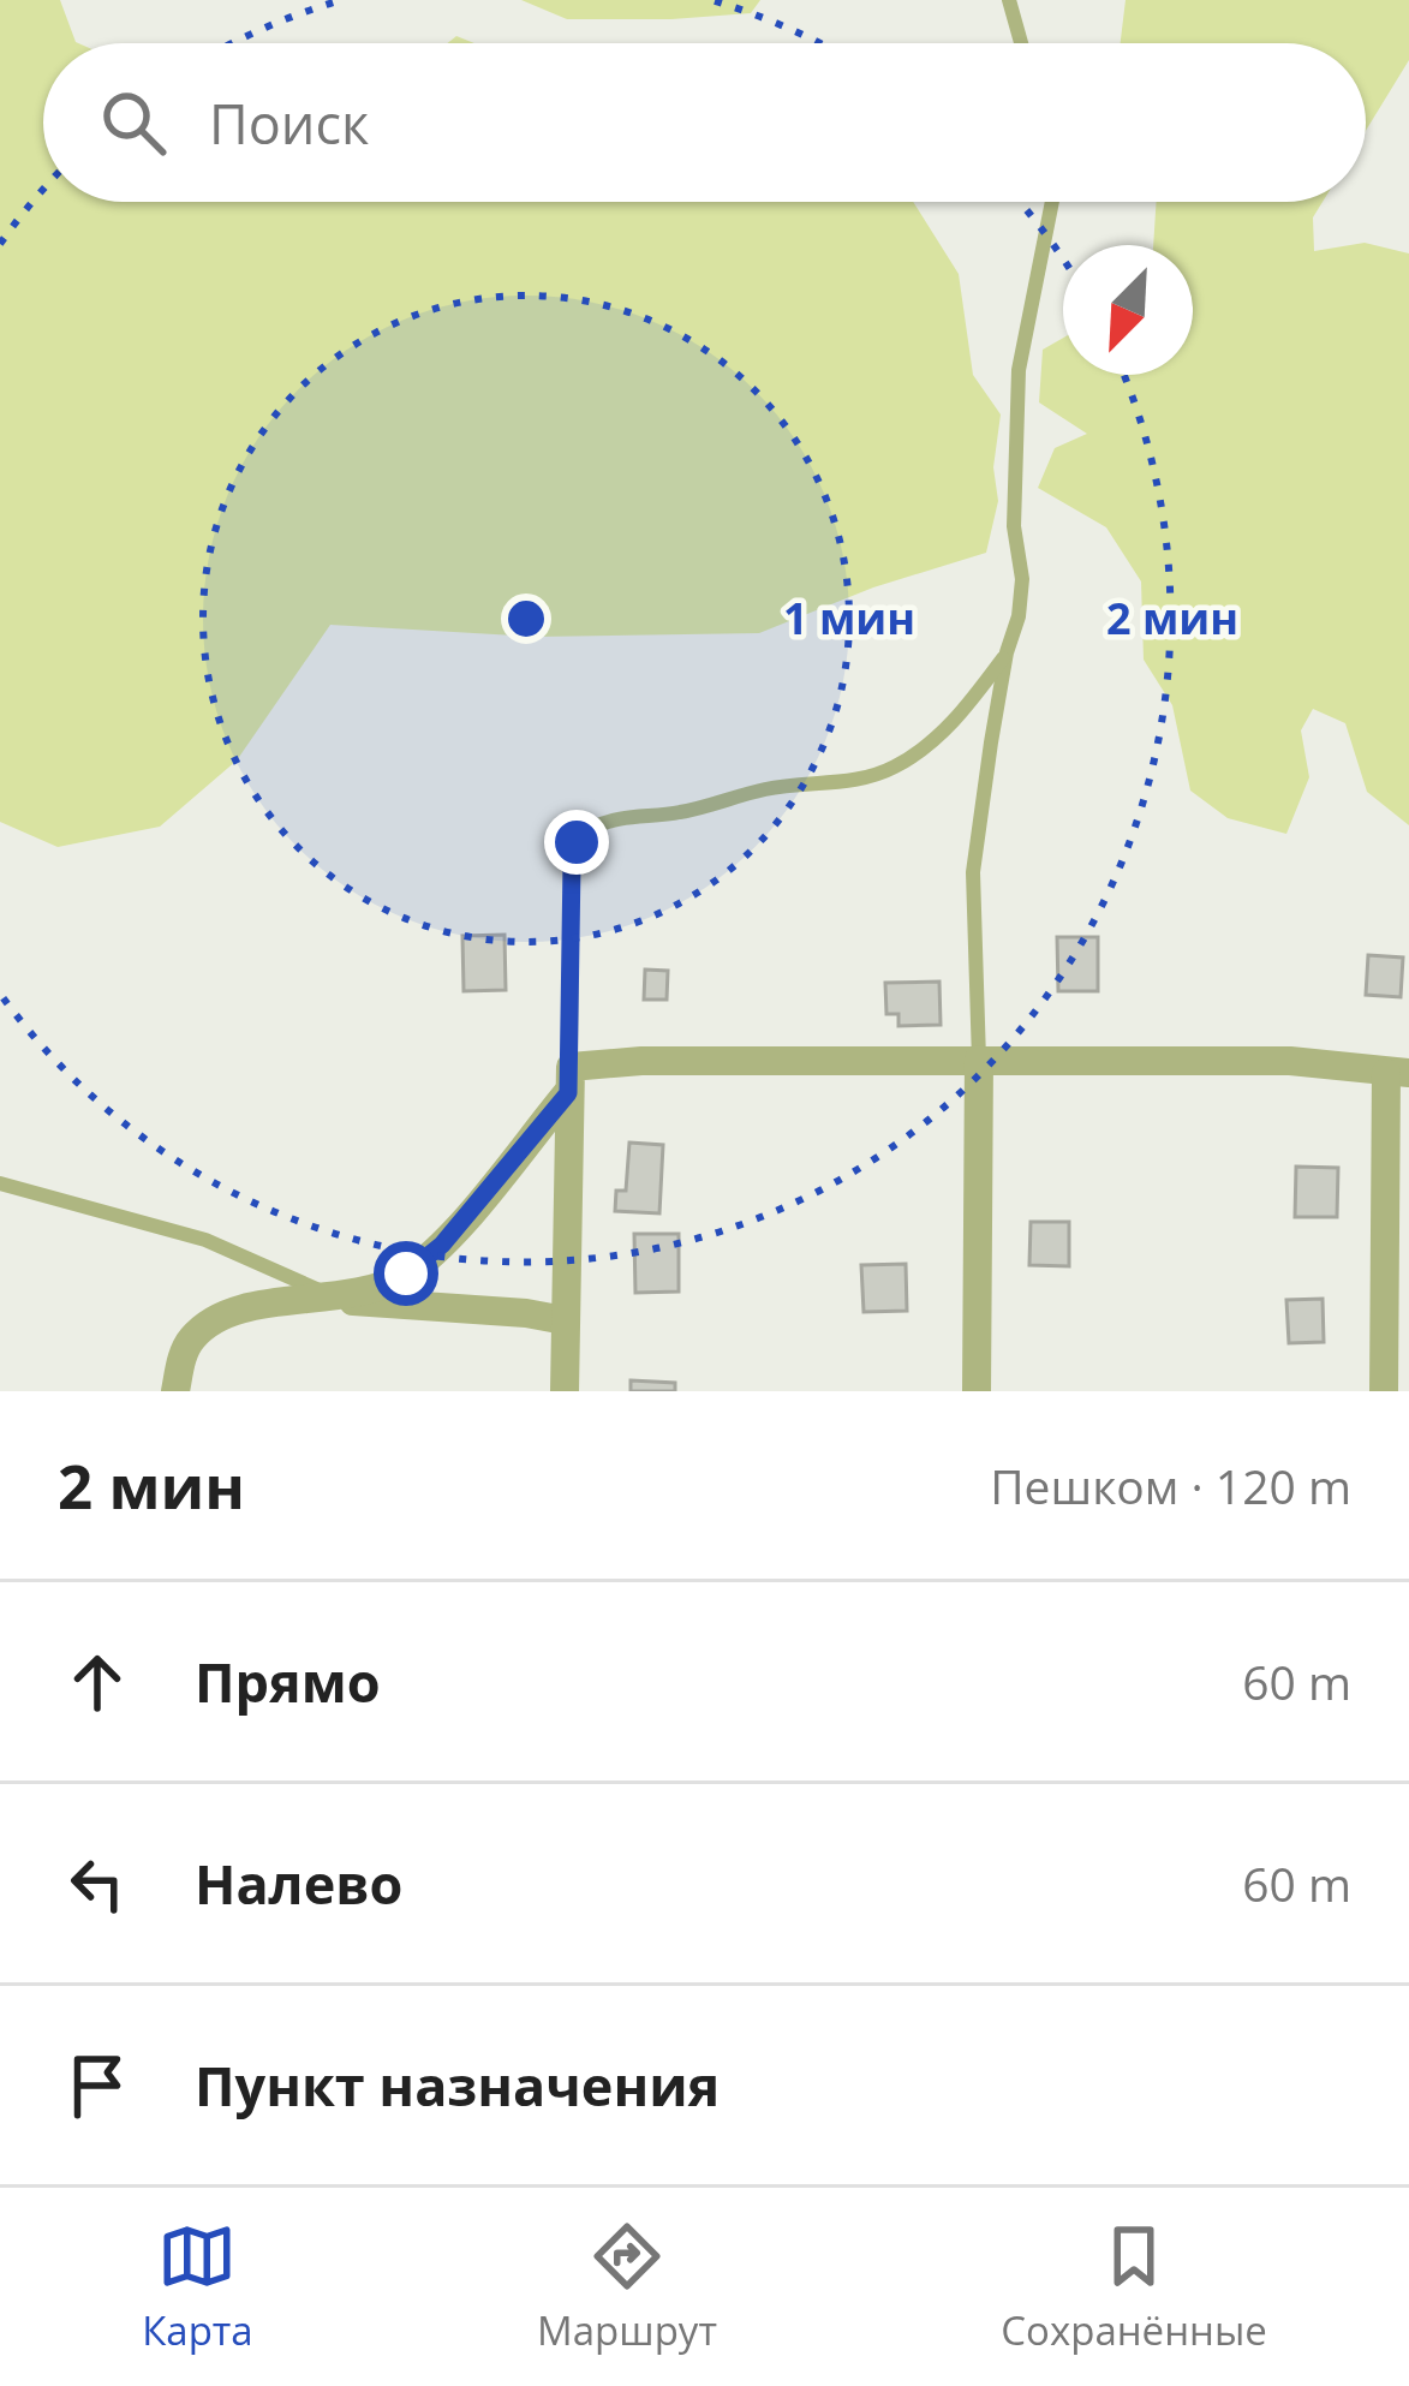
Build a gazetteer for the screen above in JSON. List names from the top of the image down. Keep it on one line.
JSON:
{"north":"bottom left","page":{"search":"Поиск","heading":["2 мин","Пешком · 120 m"],"list":[["Прямо","60 m"],["Налево","60 m"],"Пункт назначения"],"nav":["Карта","Маршрут","Сохранённые"]},"rings":["1 мин","2 мин"]}
